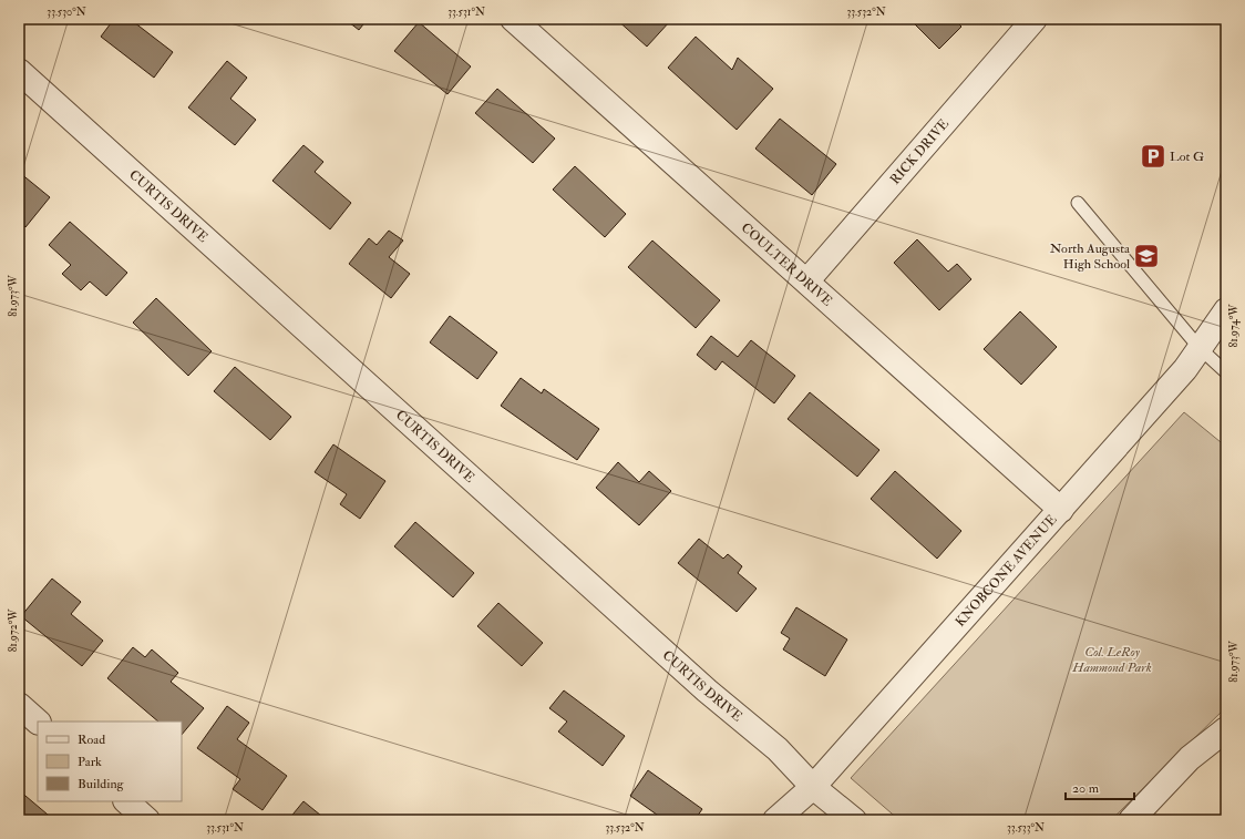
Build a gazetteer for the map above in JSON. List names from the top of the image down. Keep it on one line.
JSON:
{"streets":{"street":["RICK DRIVE","CURTIS DRIVE","COULTER DRIVE","KNOBCONE AVENUE"]},"crossings":[["RICK DRIVE","COULTER DRIVE"],["CURTIS DRIVE","KNOBCONE AVENUE"],["COULTER DRIVE","KNOBCONE AVENUE"]],"parks":["Col. LeRoy Hammond Park"],"places":{"parking":["Lot G"],"school or university":["North Augusta High School"]},"legend":["Road","Park","Building"],"scale_bar":"20 m","coordinates":["33.530°N","33.531°N","33.532°N","81.973°W","81.974°W","81.972°W","33.533°N"]}
